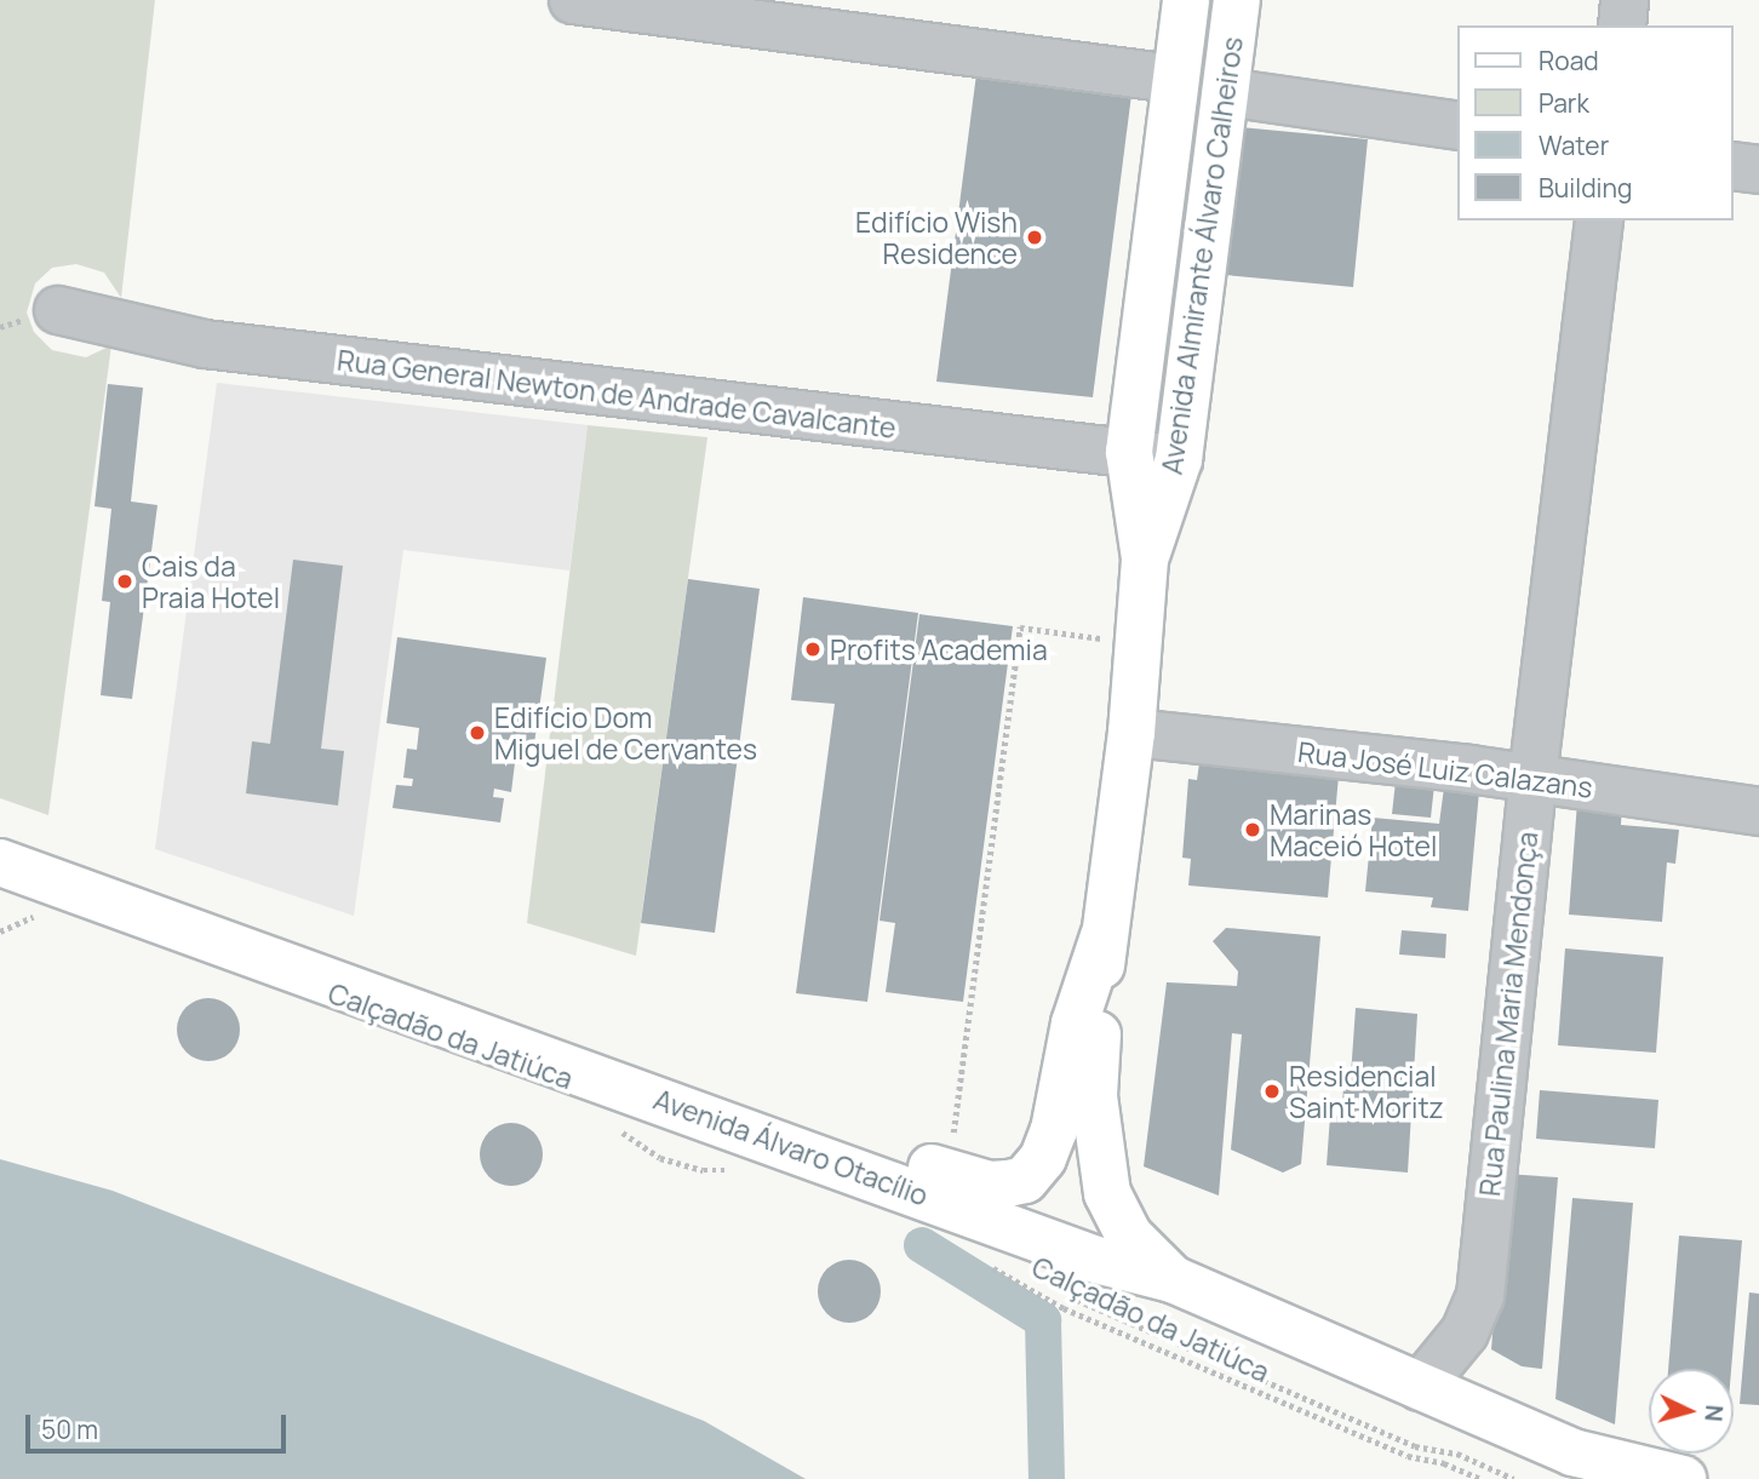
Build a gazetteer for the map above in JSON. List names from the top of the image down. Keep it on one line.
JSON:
{"streets":{"main road":["Avenida Almirante Álvaro Calheiros","Avenida Álvaro Otacílio"],"street":["Rua General Newton de Andrade Cavalcante","Rua José Luiz Calazans","Rua Paulina Maria Mendonça"],"path":["Calçadão da Jatiúca"]},"crossings":[["Avenida Almirante Álvaro Calheiros","Rua General Newton de Andrade Cavalcante"],["Avenida Almirante Álvaro Calheiros","Rua José Luiz Calazans"],["Avenida Almirante Álvaro Calheiros","Avenida Álvaro Otacílio"],["Rua José Luiz Calazans","Rua Paulina Maria Mendonça"],["Rua Paulina Maria Mendonça","Avenida Álvaro Otacílio"]],"places":["Edifício Wish Residence","Cais da Praia Hotel","Profits Academia","Edifício Dom Miguel de Cervantes","Marinas Maceió Hotel","Residencial Saint Moritz"],"legend":["Road","Park","Water","Building"],"scale_bar":"50 m","north":"right"}
